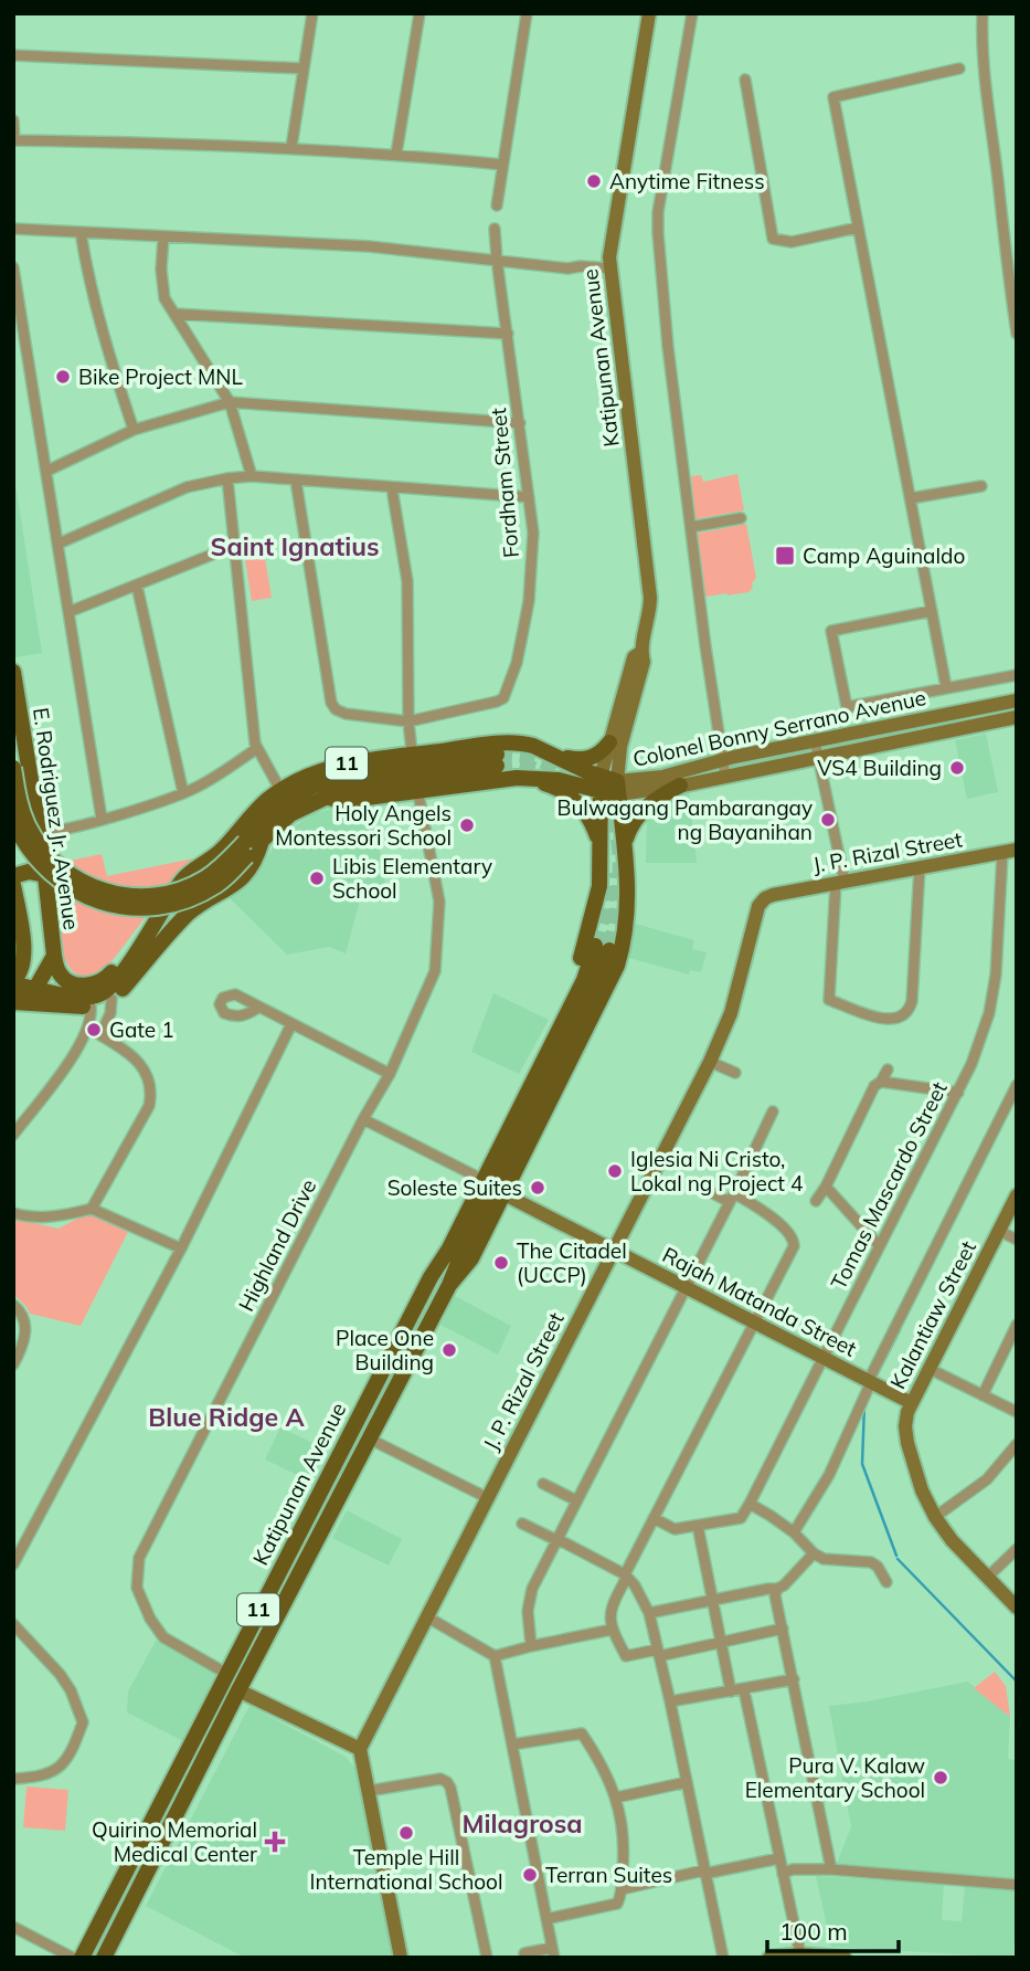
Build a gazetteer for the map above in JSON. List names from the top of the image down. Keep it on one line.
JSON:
{"streets":{"main road":["Katipunan Avenue","Colonel Bonny Serrano Avenue","11","E. Rodriguez Jr. Avenue"],"street":["Fordham Street","J. P. Rizal Street","Tomas Mascardo Street","Highland Drive","Rajah Matanda Street","Kalantiaw Street"]},"crossings":[["Katipunan Avenue","Colonel Bonny Serrano Avenue"],["Katipunan Avenue","Highland Drive"],["Katipunan Avenue","Rajah Matanda Street"],["Colonel Bonny Serrano Avenue","11"],["Colonel Bonny Serrano Avenue","E. Rodriguez Jr. Avenue"],["Colonel Bonny Serrano Avenue","Highland Drive"],["11","E. Rodriguez Jr. Avenue"],["J. P. Rizal Street","Tomas Mascardo Street"],["J. P. Rizal Street","Rajah Matanda Street"],["Tomas Mascardo Street","Rajah Matanda Street"],["Rajah Matanda Street","Kalantiaw Street"]],"districts":["Saint Ignatius","Blue Ridge A","Milagrosa"],"places":{"other":["Anytime Fitness","Bike Project MNL","VS4 Building","Bulwagang Pambarangay ng Bayanihan","Holy Angels Montessori School","Libis Elementary School","Gate 1","Iglesia Ni Cristo, Lokal ng Project 4","Soleste Suites","The Citadel (UCCP)","Place One Building","Pura V. Kalaw Elementary School","Temple Hill International School","Terran Suites"],"transit":["Camp Aguinaldo"],"health":["Quirino Memorial Medical Center"]},"scale_bar":"100 m"}
